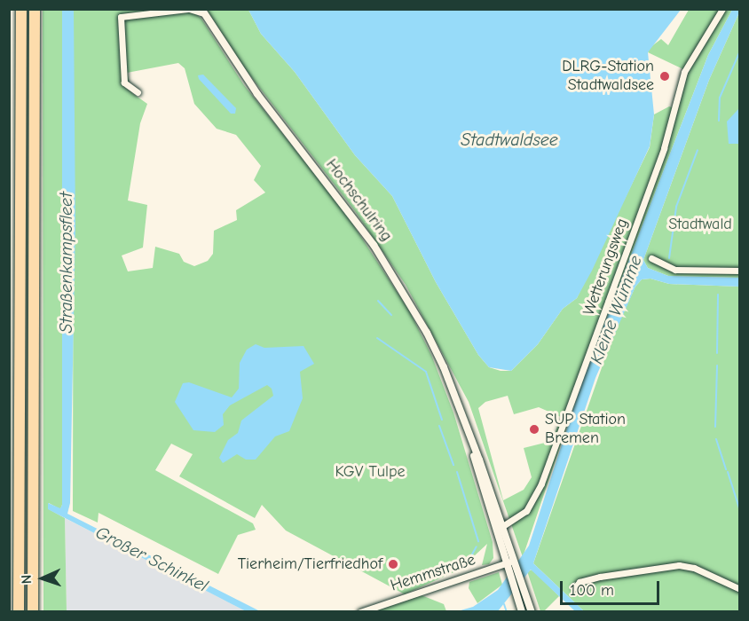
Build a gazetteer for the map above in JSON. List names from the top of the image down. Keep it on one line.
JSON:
{"streets":{"street":["Hochschulring","Wetterungsweg","Hemmstraße"]},"crossings":[["Hochschulring","Wetterungsweg"],["Hochschulring","Hemmstraße"]],"water":["Stadtwaldsee","Straßenkampsfleet","Kleine Wümme","Großer Schinkel"],"parks":["Stadtwald","KGV Tulpe"],"places":["DLRG-Station Stadtwaldsee","SUP Station Bremen","Tierheim/Tierfriedhof"],"scale_bar":"100 m","north":"left"}
